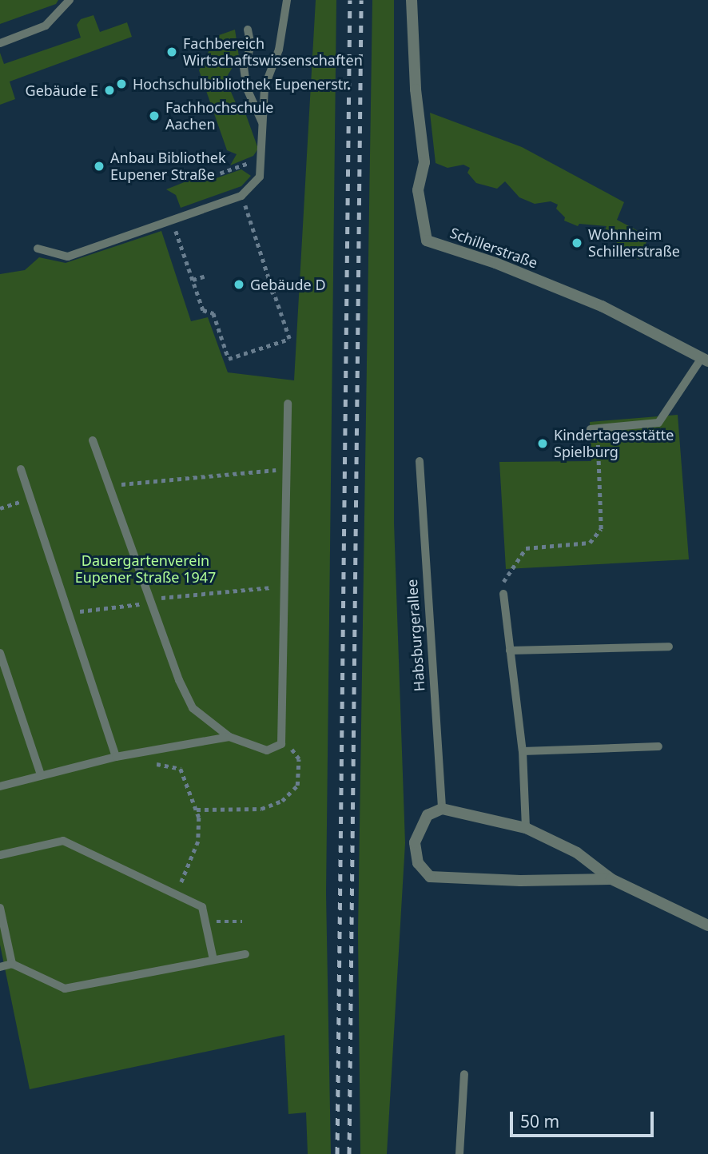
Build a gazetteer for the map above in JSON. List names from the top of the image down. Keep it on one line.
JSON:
{"streets":{"street":["Schillerstraße"],"lane":["Habsburgerallee"]},"parks":["Dauergartenverein Eupener Straße 1947"],"places":["Fachbereich Wirtschaftswissenschaften","Hochschulbibliothek Eupenerstr.","Gebäude E","Fachhochschule Aachen","Anbau Bibliothek Eupener Straße","Wohnheim Schillerstraße","Gebäude D","Kindertagesstätte Spielburg"],"scale_bar":"50 m"}
